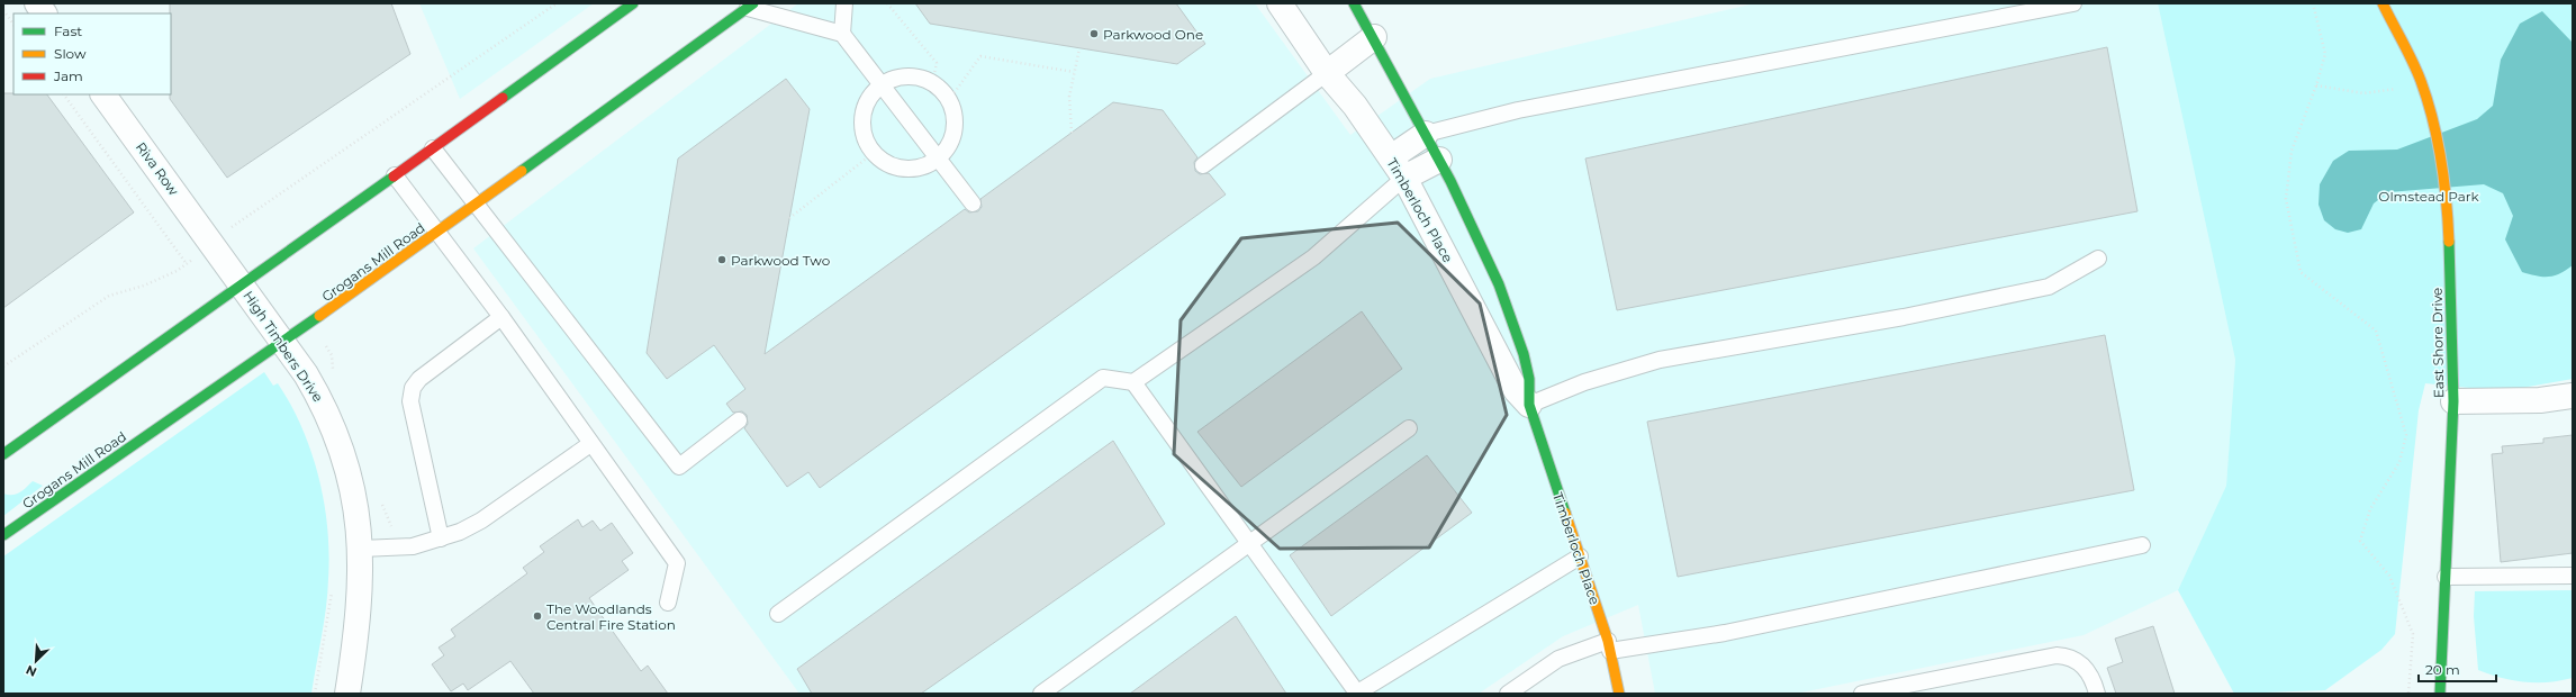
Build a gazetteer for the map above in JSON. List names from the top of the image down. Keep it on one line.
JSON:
{"streets":{"main road":["Timberloch Place","Grogans Mill Road","East Shore Drive"],"street":["Riva Row","High Timbers Drive"]},"crossings":[["Riva Row","High Timbers Drive"],["Grogans Mill Road","High Timbers Drive"]],"parks":["Olmstead Park"],"places":["Parkwood One","Parkwood Two","The Woodlands Central Fire Station"],"legend":["Fast","Slow","Jam"],"scale_bar":"20 m","north":"bottom left"}
